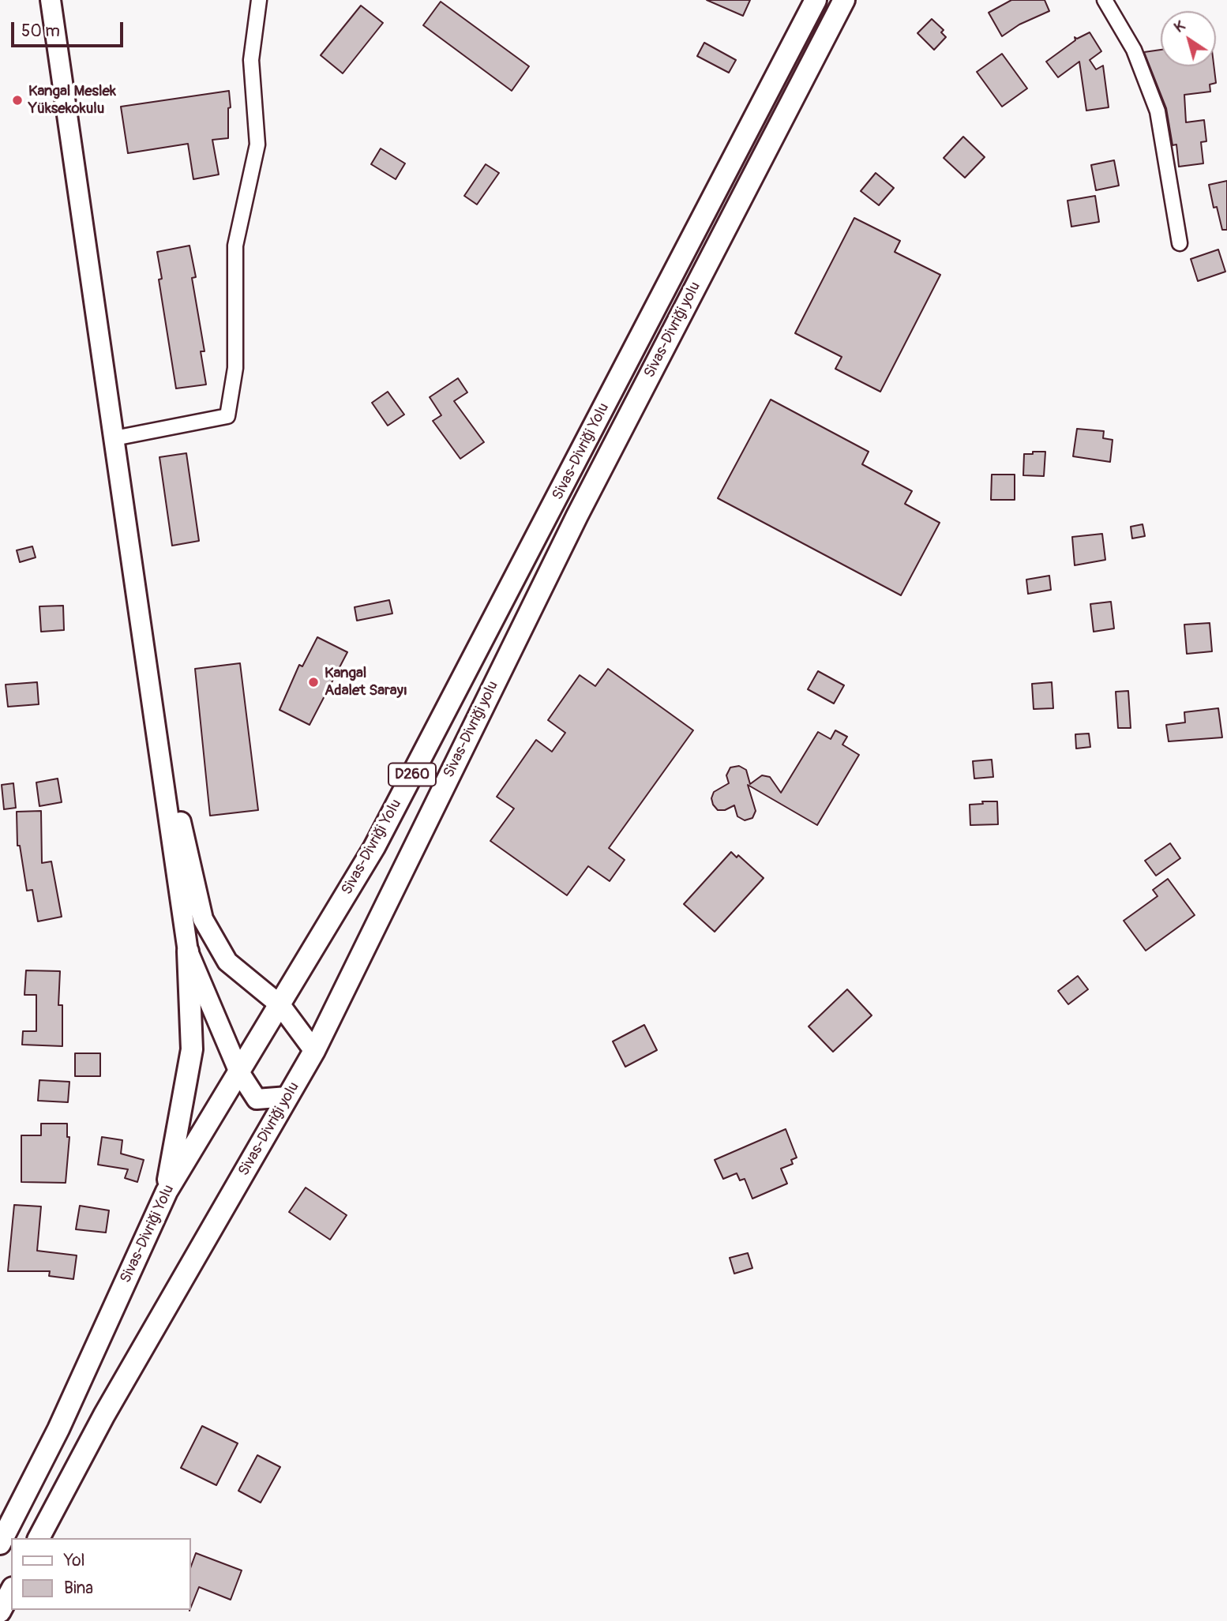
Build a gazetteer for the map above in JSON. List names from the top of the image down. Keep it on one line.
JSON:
{"streets":{"main road":["Sivas-Divriği yolu","Sivas-Divriği Yolu","D260"]},"places":["Kangal Meslek Yüksekokulu","Kangal Adalet Sarayı"],"legend":["Yol","Bina"],"scale_bar":"50 m","north":"top left"}
